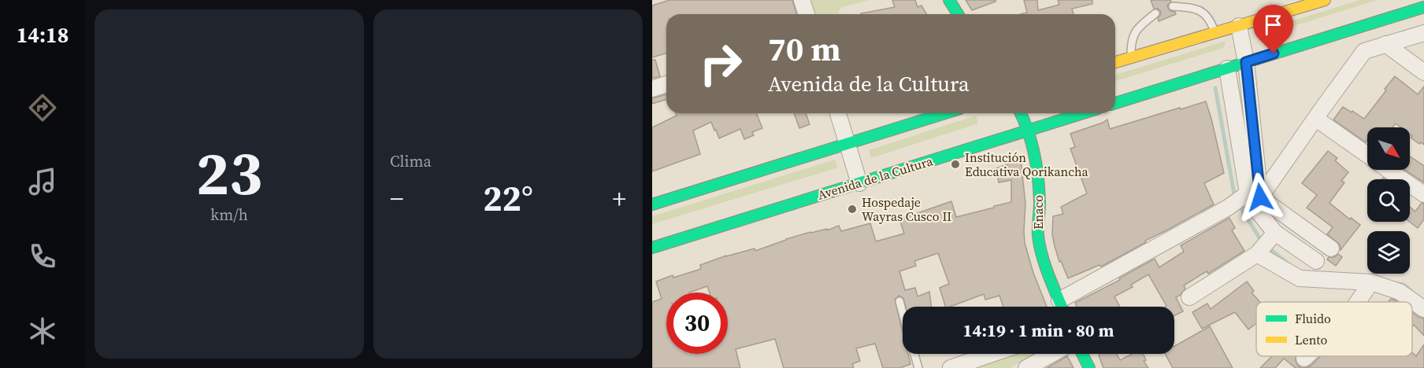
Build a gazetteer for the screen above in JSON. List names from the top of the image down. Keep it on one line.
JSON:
{"streets":{"main road":["Avenida de la Cultura","Enaco"]},"crossings":[["Avenida de la Cultura","Enaco"]],"places":["Institución Educativa Qorikancha","Hospedaje Wayras Cusco II"],"legend":["Fluido","Lento"],"north":"bottom right","page":{"tabs":"14:18","tile":[["23","km/h"],"Clima"],"turn":["70 m","Avenida de la Cultura"],"heat":["−","22°","+"],"limit":"30","trip":"14:19 · 1 min · 80 m"}}
